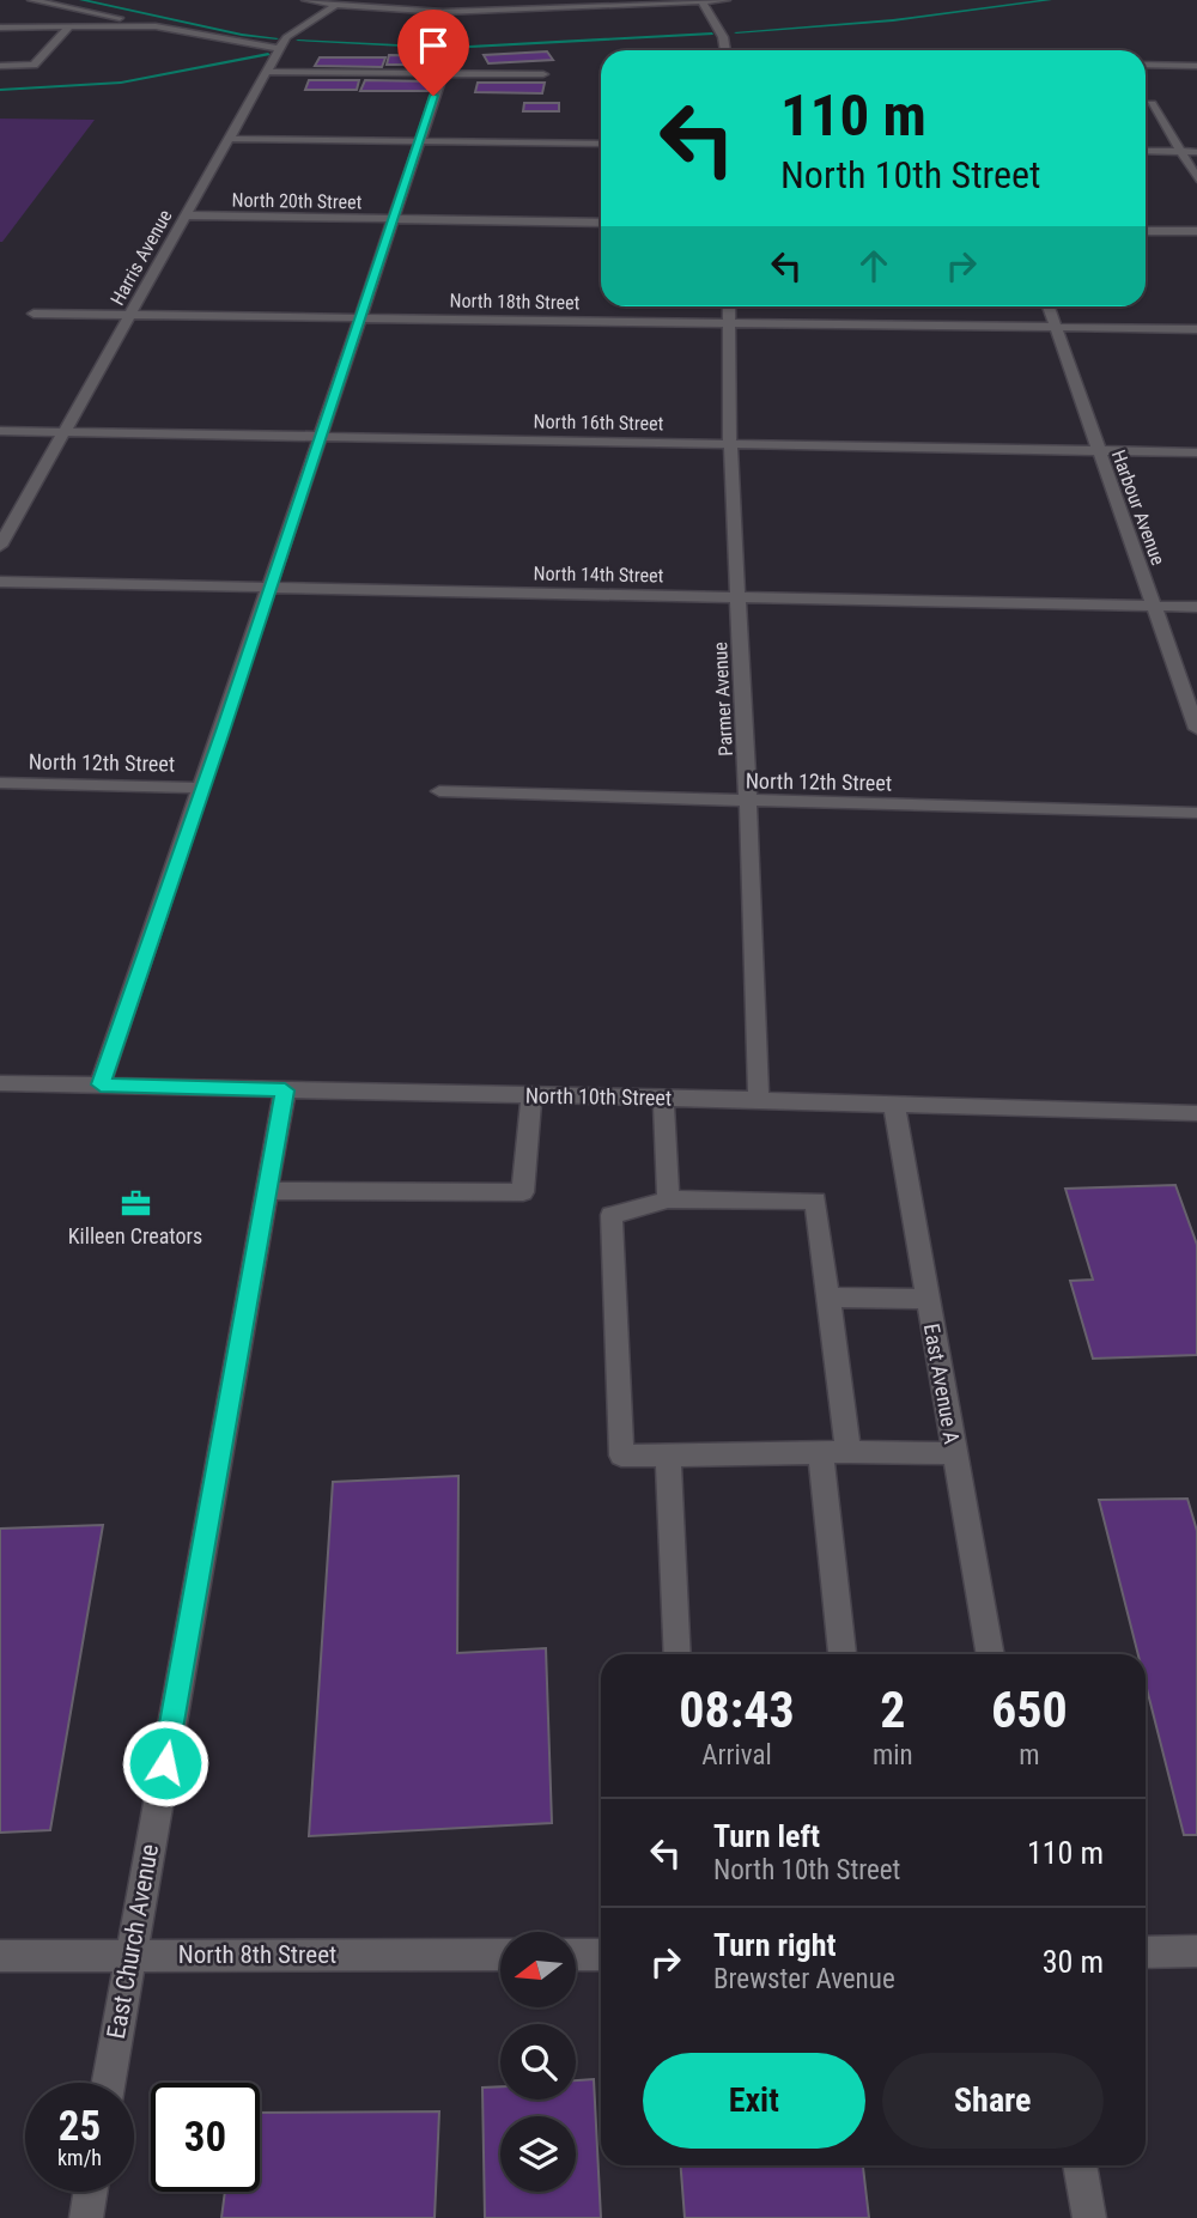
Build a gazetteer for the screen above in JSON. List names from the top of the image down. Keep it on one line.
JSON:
{"streets":{"street":["North 20th Street","Harris Avenue","North 18th Street","North 16th Street","Harbour Avenue","North 14th Street","Parmer Avenue","North 12th Street","North 10th Street","East Avenue A","East Church Avenue","North 8th Street"]},"crossings":[["North 20th Street","Harris Avenue"],["Harris Avenue","North 18th Street"],["Harris Avenue","North 16th Street"],["North 18th Street","Harbour Avenue"],["North 18th Street","Parmer Avenue"],["North 16th Street","Harbour Avenue"],["North 16th Street","Parmer Avenue"],["Harbour Avenue","North 14th Street"],["North 14th Street","Parmer Avenue"],["Parmer Avenue","North 12th Street"],["Parmer Avenue","North 10th Street"],["North 10th Street","East Avenue A"],["North 10th Street","East Church Avenue"],["East Church Avenue","North 8th Street"]],"places":{"office":["Killeen Creators"]},"north":"left","page":{"turn":["110 m","North 10th Street"],"eta":["08:43","Arrival","2","min","650","m"],"list":[{"name":"Turn left","note":"North 10th Street","value":"110 m"},{"name":"Turn right","note":"Brewster Avenue","value":"30 m"}],"buttons":["Exit","Share"],"speed":"25 km/h","limit":"30"}}
